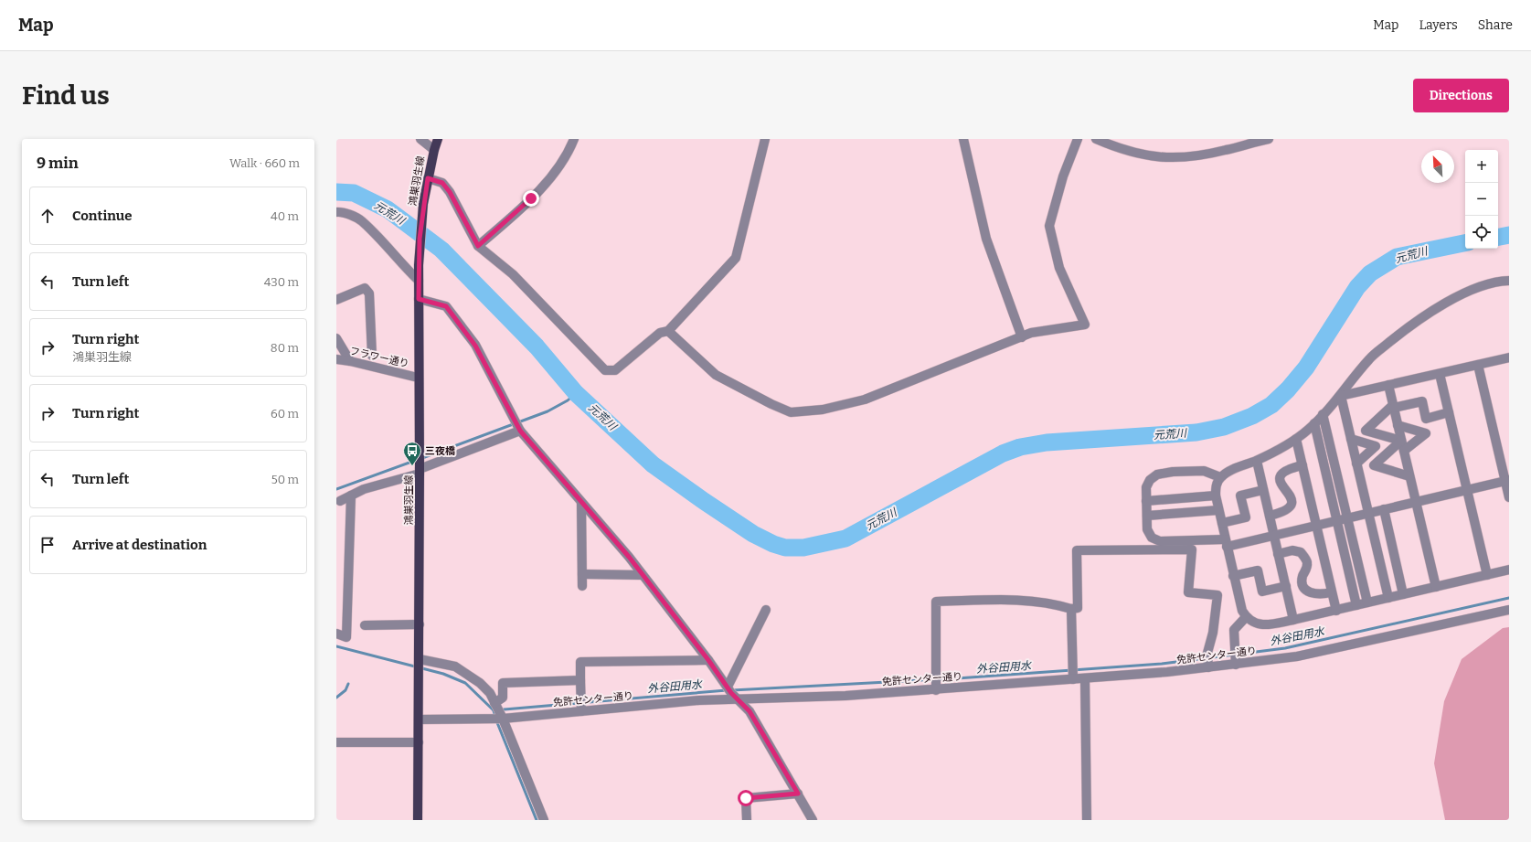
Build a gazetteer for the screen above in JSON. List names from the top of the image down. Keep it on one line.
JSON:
{"streets":{"main road":["鴻巣羽生線"],"street":["フラワー通り","免許センター通り"]},"crossings":[["鴻巣羽生線","フラワー通り"],["鴻巣羽生線","免許センター通り"]],"water":["元荒川","外谷田用水"],"places":{"bus stop":["三夜橋"]},"north":"top left","page":{"header":"Map","nav":["Map","Layers","Share"],"buttons":"Directions","title":"Find us","heading":["9 min","Walk · 660 m"],"map_buttons":["+","−"],"list":[["Continue","40 m"],["Turn left","430 m"],["Turn right","鴻巣羽生線","80 m"],["Turn right","60 m"],["Turn left","50 m"],"Arrive at destination"]}}
